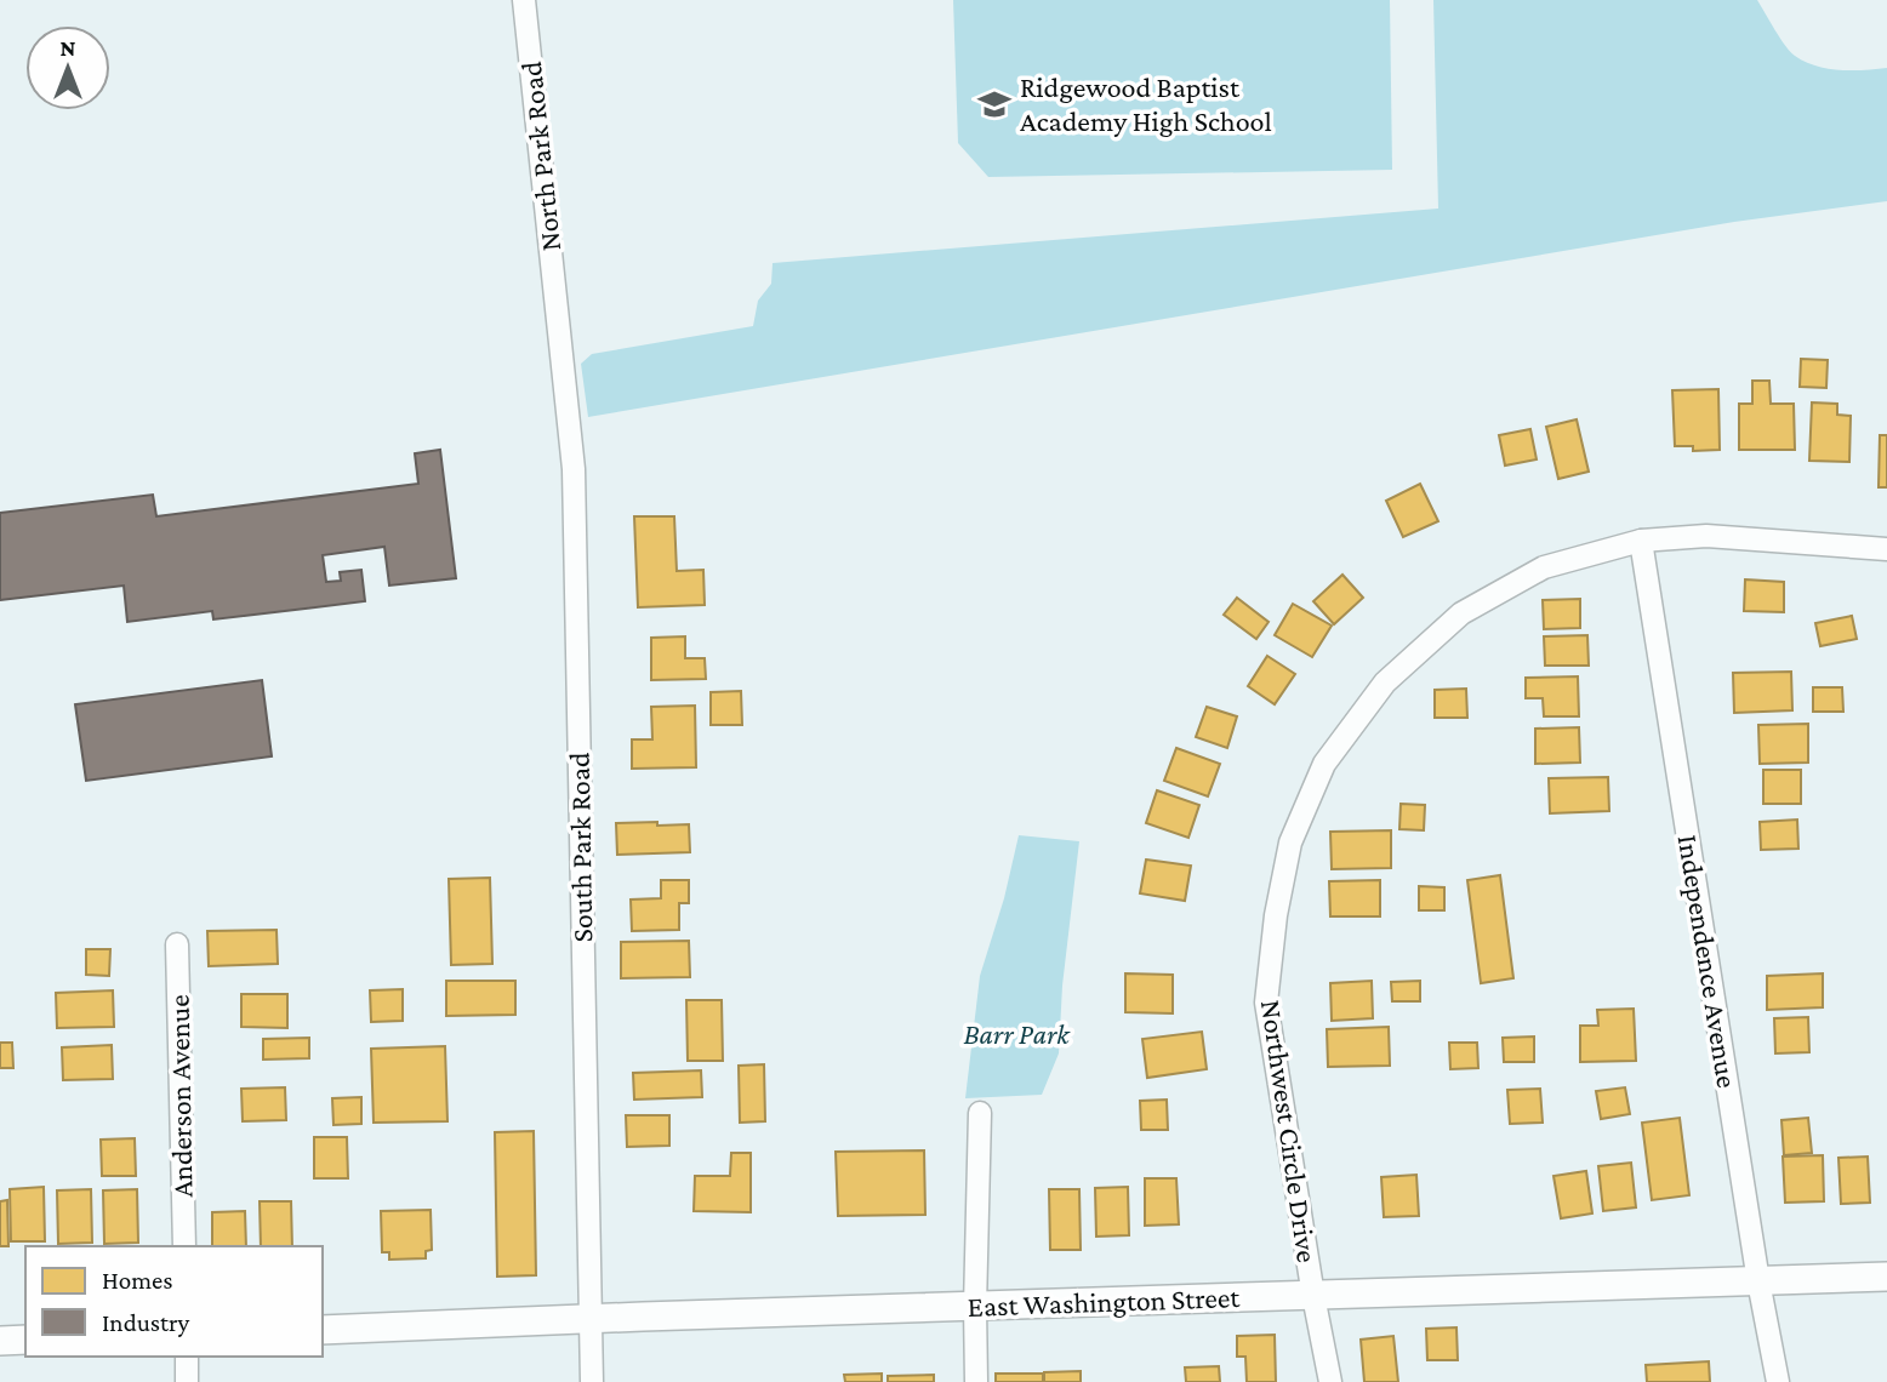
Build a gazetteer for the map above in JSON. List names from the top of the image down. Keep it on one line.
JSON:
{"streets":{"street":["North Park Road","South Park Road","Independence Avenue","Anderson Avenue","Northwest Circle Drive","East Washington Street"]},"crossings":[["North Park Road","South Park Road"],["South Park Road","East Washington Street"],["Independence Avenue","Northwest Circle Drive"],["Independence Avenue","East Washington Street"],["Northwest Circle Drive","East Washington Street"]],"parks":["Barr Park"],"places":{"school or university":["Ridgewood Baptist Academy High School"]},"legend":["Homes","Industry"],"north":"top"}
